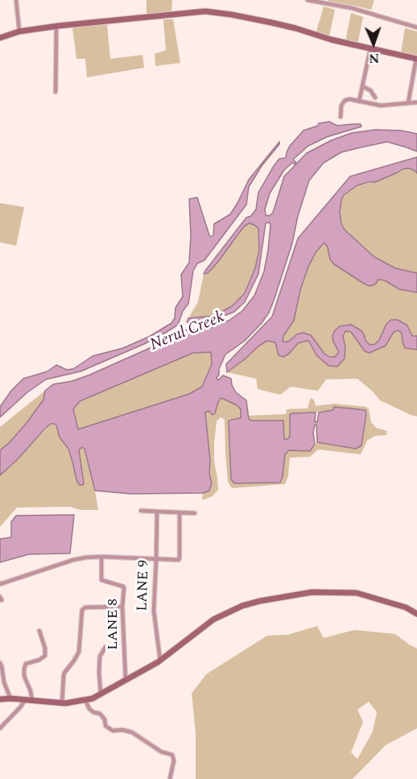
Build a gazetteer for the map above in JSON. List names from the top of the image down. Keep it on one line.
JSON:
{"streets":{"street":["LANE 9","LANE 8"]},"water":["Nerul Creek"],"north":"bottom"}
